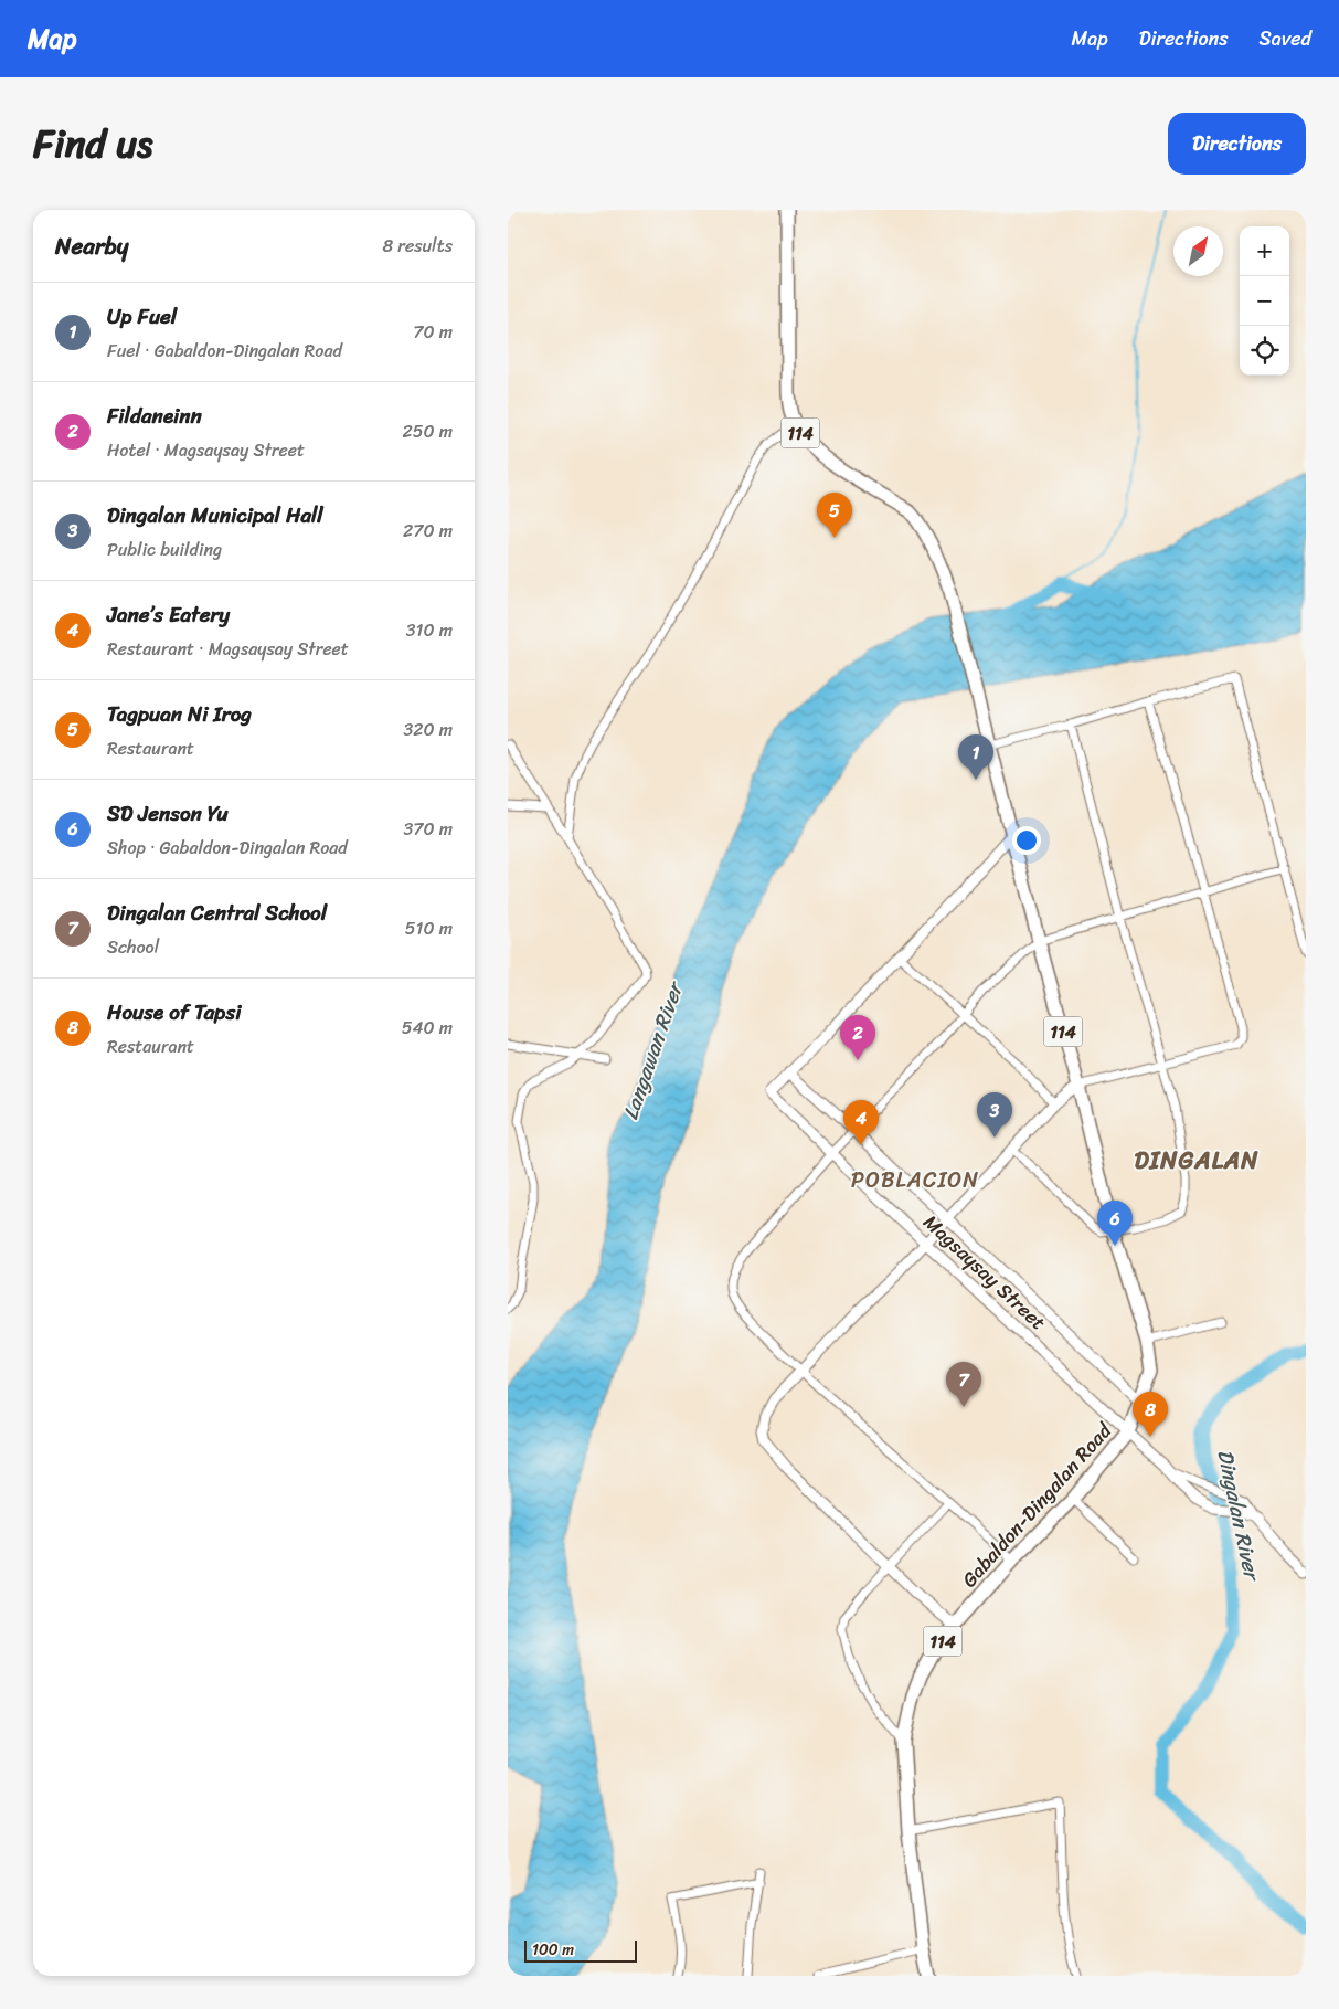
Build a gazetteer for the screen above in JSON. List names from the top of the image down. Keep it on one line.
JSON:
{"streets":{"main road":["114","Gabaldon-Dingalan Road"],"street":["Magsaysay Street"]},"crossings":[["Magsaysay Street","Gabaldon-Dingalan Road"]],"districts":["DINGALAN","POBLACION"],"water":["Langawan River","Dingalan River"],"scale_bar":"100 m","north":"top right","page":{"header":"Map","nav":["Map","Directions","Saved"],"title":"Find us","buttons":"Directions","heading":["Nearby","8 results"],"map_buttons":["+","−"],"list":[{"mark":"1","name":"Up Fuel","note":"Fuel · Gabaldon-Dingalan Road","value":"70 m"},{"mark":"2","name":"Fildaneinn","note":"Hotel · Magsaysay Street","value":"250 m"},{"mark":"3","name":"Dingalan Municipal Hall","note":"Public building","value":"270 m"},{"mark":"4","name":"Jane’s Eatery","note":"Restaurant · Magsaysay Street","value":"310 m"},{"mark":"5","name":"Tagpuan Ni Irog","note":"Restaurant","value":"320 m"},{"mark":"6","name":"SD Jenson Yu","note":"Shop · Gabaldon-Dingalan Road","value":"370 m"},{"mark":"7","name":"Dingalan Central School","note":"School","value":"510 m"},{"mark":"8","name":"House of Tapsi","note":"Restaurant","value":"540 m"}],"pins":["5","1","2","3","4","6","7","8"],"scale":"100 m"}}
